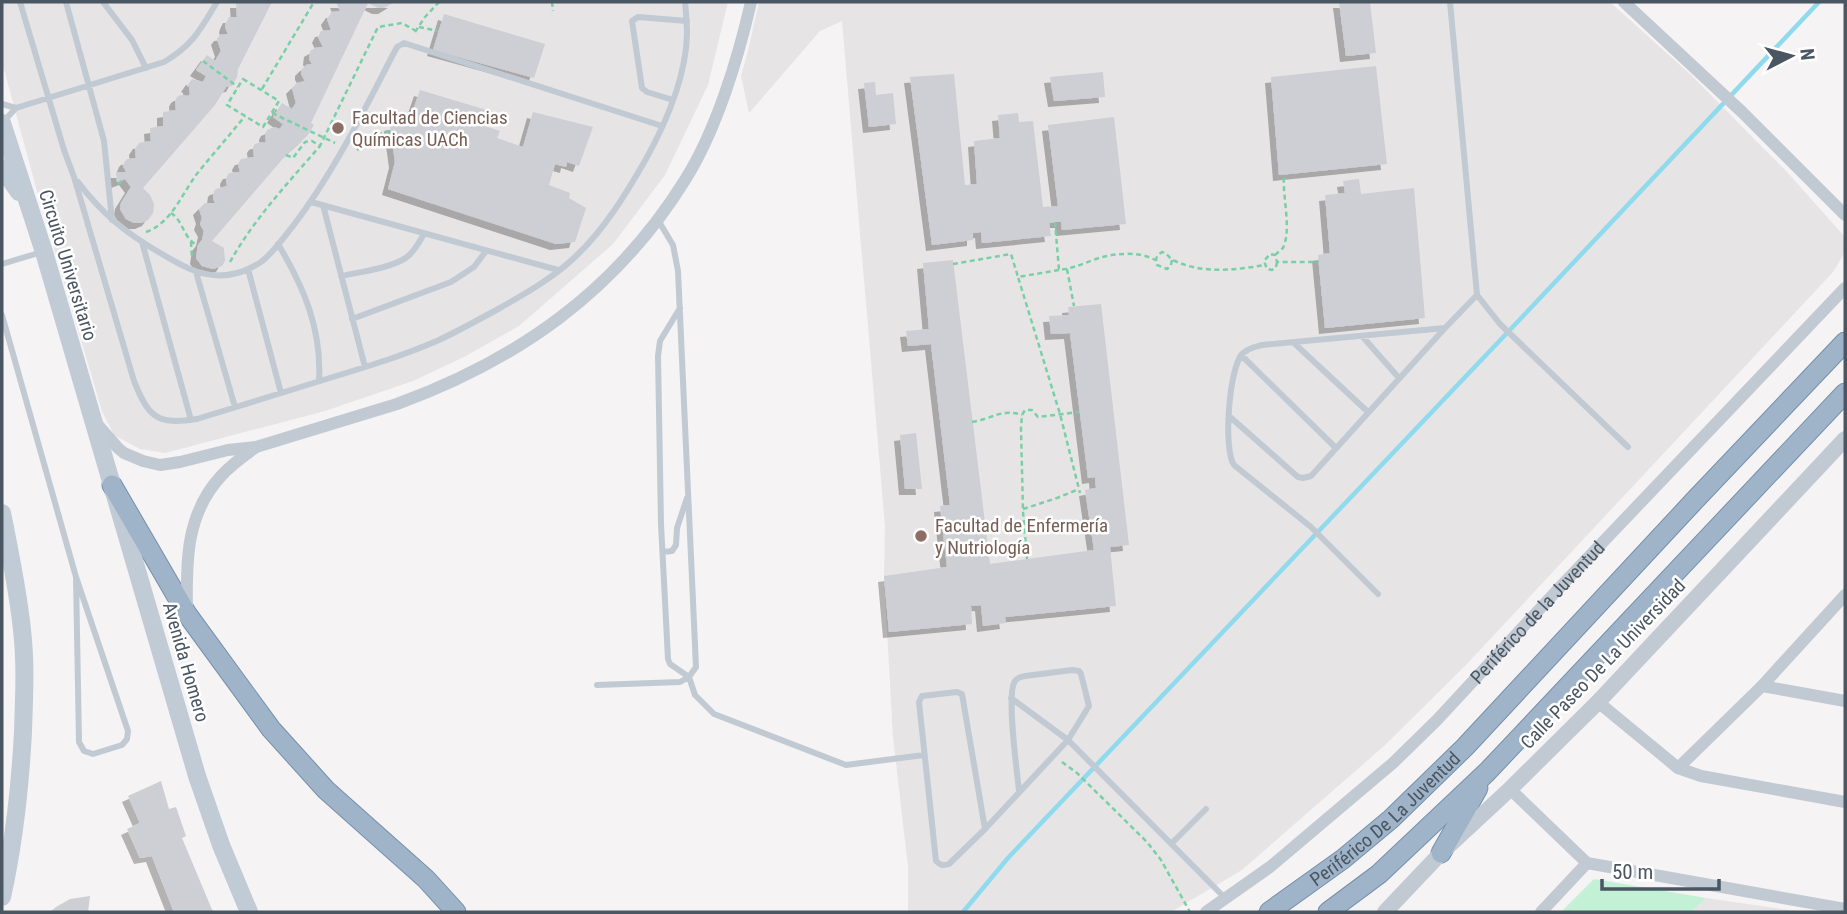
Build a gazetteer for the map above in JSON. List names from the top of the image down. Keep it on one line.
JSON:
{"streets":{"highway":["Periférico de la Juventud","Periférico De La Juventud"],"main road":["Circuito Universitario","Avenida Homero"],"street":["Calle Paseo De La Universidad"]},"crossings":[["Circuito Universitario","Avenida Homero"],["Periférico de la Juventud","Periférico De La Juventud"]],"places":["Facultad de Ciencias Químicas UACh","Facultad de Enfermería y Nutriología"],"scale_bar":"50 m","north":"right"}
